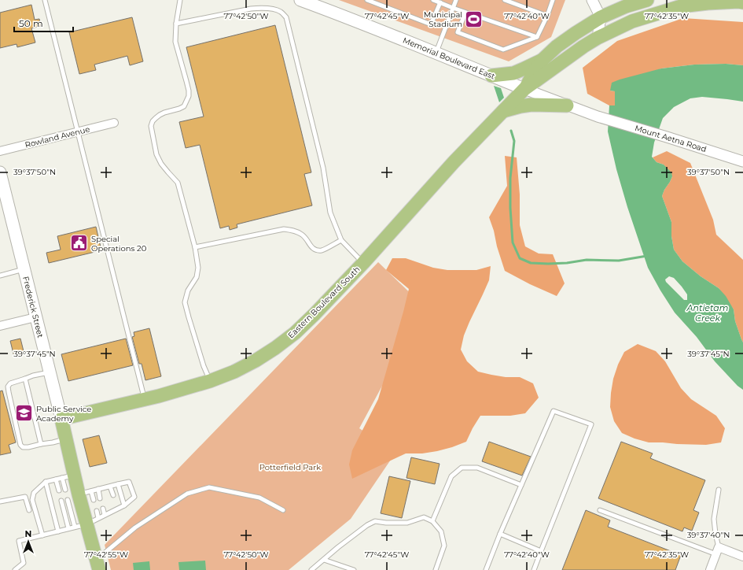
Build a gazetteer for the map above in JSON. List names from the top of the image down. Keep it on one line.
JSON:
{"streets":{"main road":["Memorial Boulevard East","Eastern Boulevard South","Frederick Street"],"street":["Rowland Avenue","Mount Aetna Road"]},"crossings":[["Memorial Boulevard East","Mount Aetna Road"],["Memorial Boulevard East","Eastern Boulevard South"],["Eastern Boulevard South","Frederick Street"]],"water":["Antietam Creek"],"parks":["Potterfield Park"],"places":{"sports":["Municipal Stadium"],"public building":["Special Operations 20"],"school or university":["Public Service Academy"]},"scale_bar":"50 m","north":"top","coordinates":["77°42'50\"W","77°42'45\"W","77°42'40\"W","77°42'35\"W","39°37'50\"N","39°37'45\"N","39°37'40\"N","77°42'55\"W"]}
